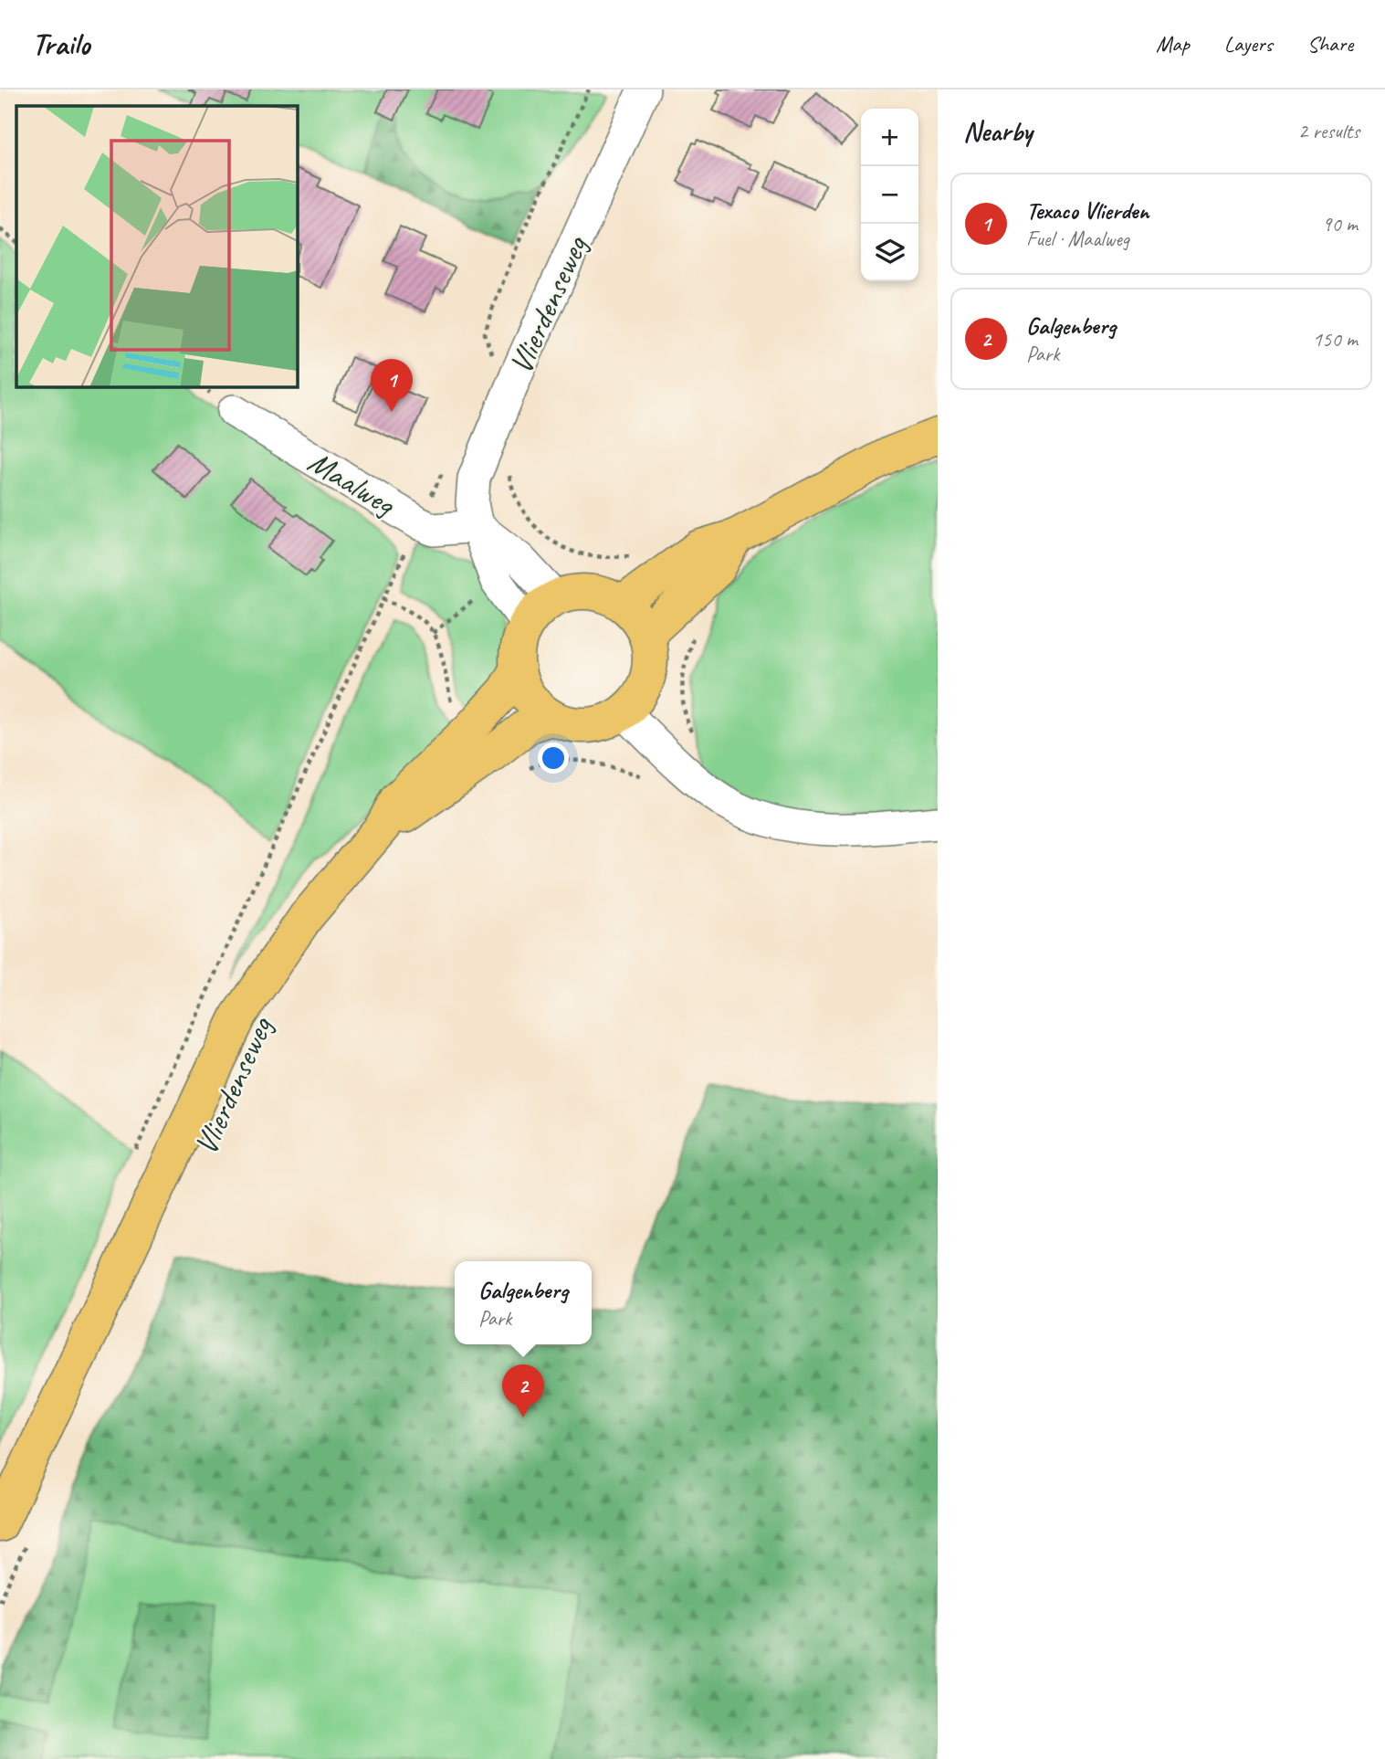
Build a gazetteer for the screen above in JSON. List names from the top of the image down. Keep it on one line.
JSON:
{"streets":{"main road":["Vlierdenseweg"],"street":["Maalweg"]},"crossings":[["Vlierdenseweg","Maalweg"]],"page":{"header":"Trailo","nav":["Map","Layers","Share"],"heading":["Nearby","2 results"],"map_buttons":["+","−"],"list":[{"mark":"1","name":"Texaco Vlierden","note":"Fuel · Maalweg","value":"90 m"},{"mark":"2","name":"Galgenberg","note":"Park","value":"150 m"}],"pins":["1","2"],"popup":["Galgenberg","Park"]}}
